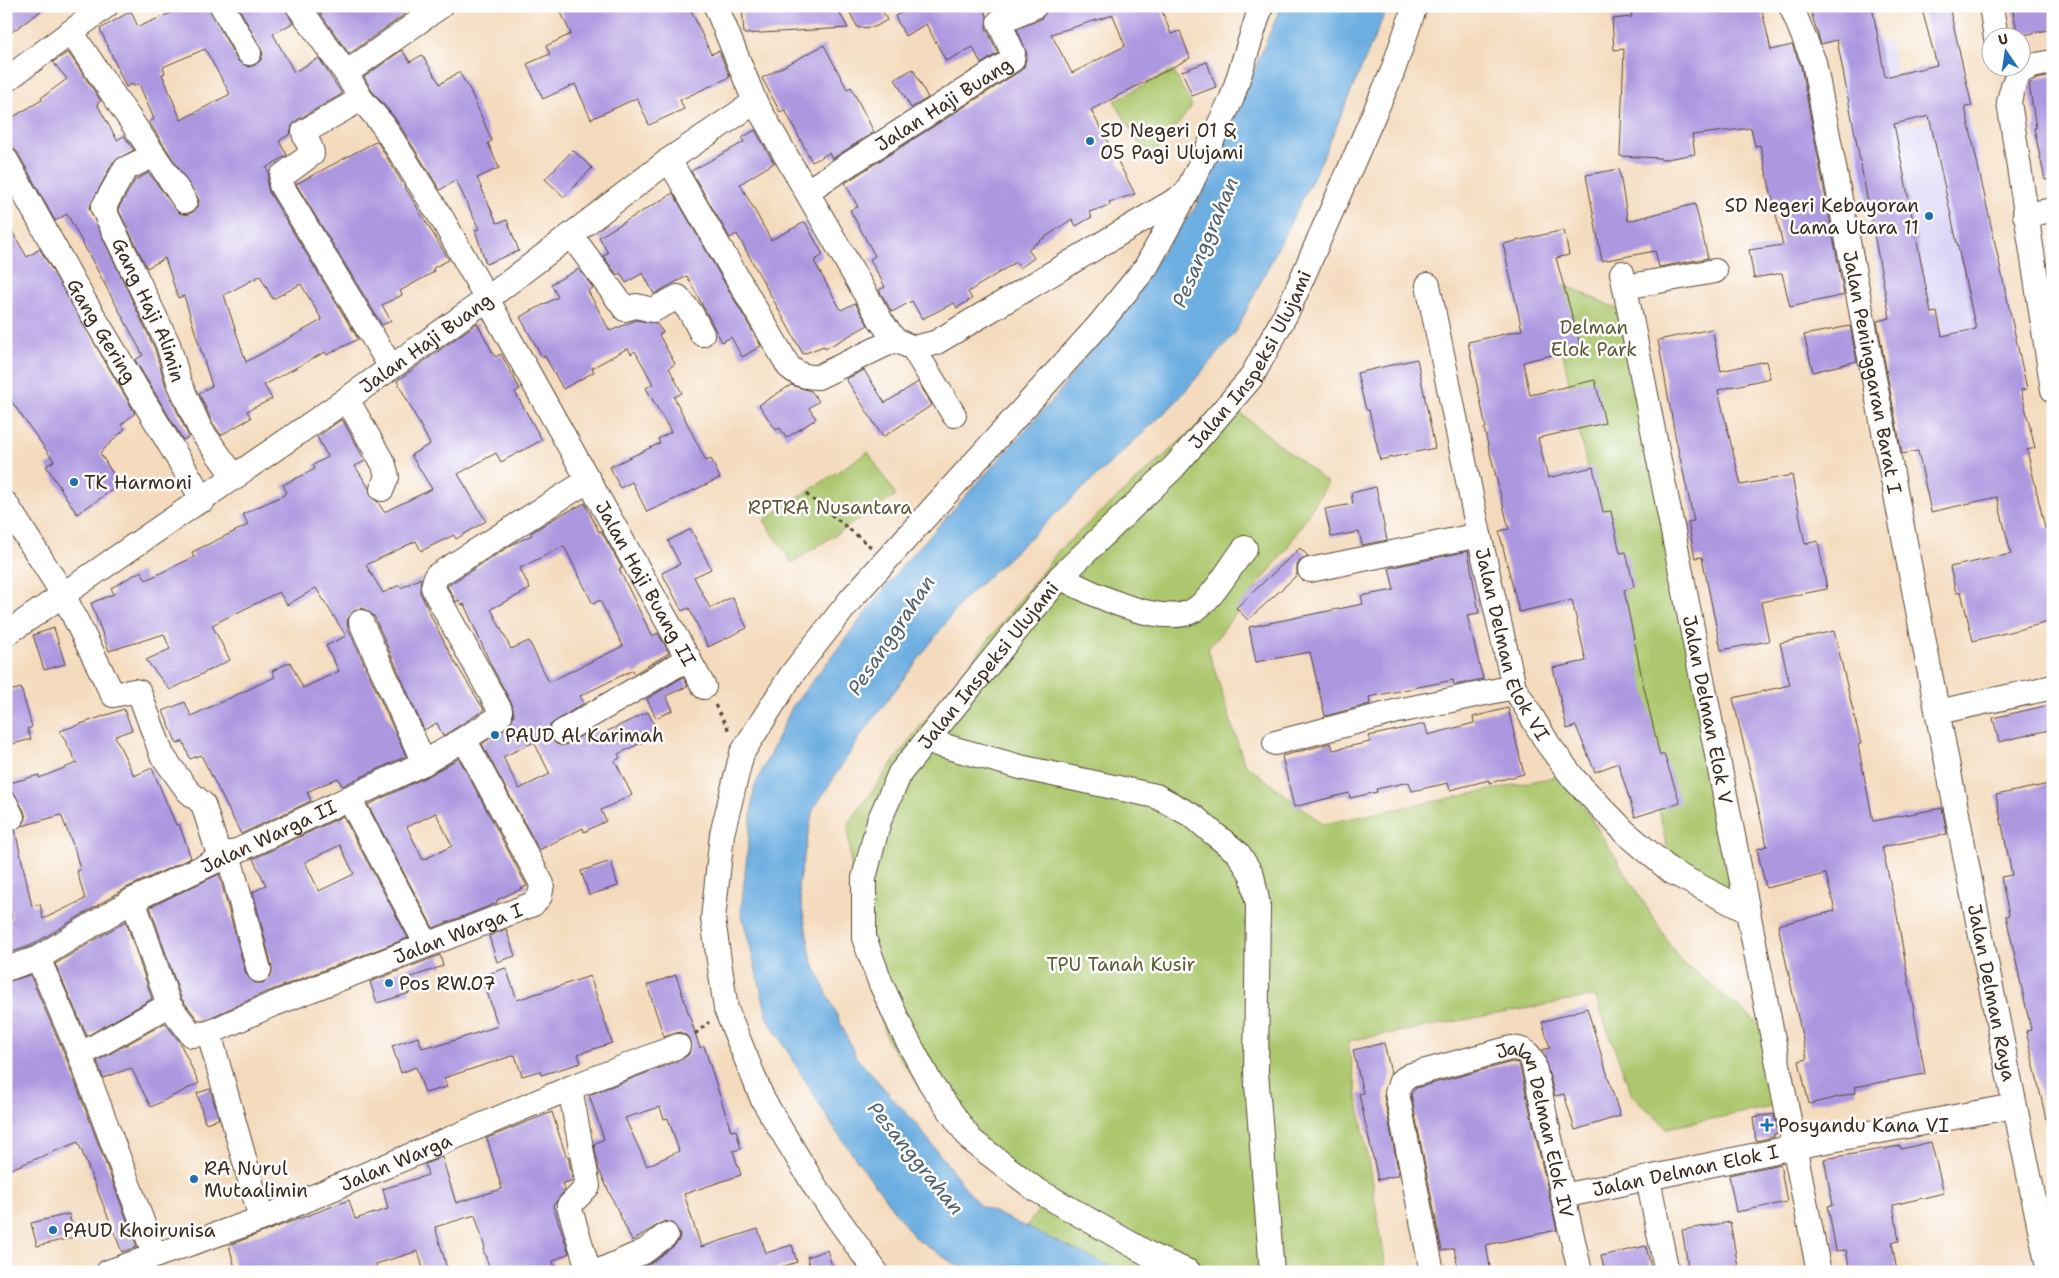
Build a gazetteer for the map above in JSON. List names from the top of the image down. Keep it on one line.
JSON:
{"streets":{"street":["Jalan Haji Buang","Gang Haji Alimin","Gang Gering","Jalan Inspeksi Ulujami","Jalan Peninggaran Barat I","Jalan Haji Buang II","Jalan Delman Elok VI","Jalan Delman Elok V","Jalan Warga II","Jalan Warga I","Jalan Delman Raya","Jalan Delman Elok IV","Jalan Warga","Jalan Delman Elok I"]},"crossings":[["Jalan Haji Buang","Gang Haji Alimin"],["Jalan Haji Buang","Gang Gering"],["Jalan Haji Buang","Jalan Haji Buang II"],["Jalan Peninggaran Barat I","Jalan Delman Raya"],["Jalan Haji Buang II","Jalan Warga II"],["Jalan Delman Elok VI","Jalan Delman Elok V"],["Jalan Delman Elok V","Jalan Delman Elok I"],["Jalan Warga II","Jalan Warga I"],["Jalan Delman Raya","Jalan Delman Elok I"],["Jalan Delman Elok IV","Jalan Delman Elok I"]],"water":["Pesanggrahan"],"parks":["Delman Elok Park","RPTRA Nusantara","TPU Tanah Kusir"],"places":{"other":["SD Negeri 01 & 05 Pagi Ulujami","SD Negeri Kebayoran Lama Utara 11","TK Harmoni","PAUD Al Karimah","Pos RW.07","RA Nurul Mutaalimin","PAUD Khoirunisa"],"health":["Posyandu Kana VI"]},"north":"top"}
